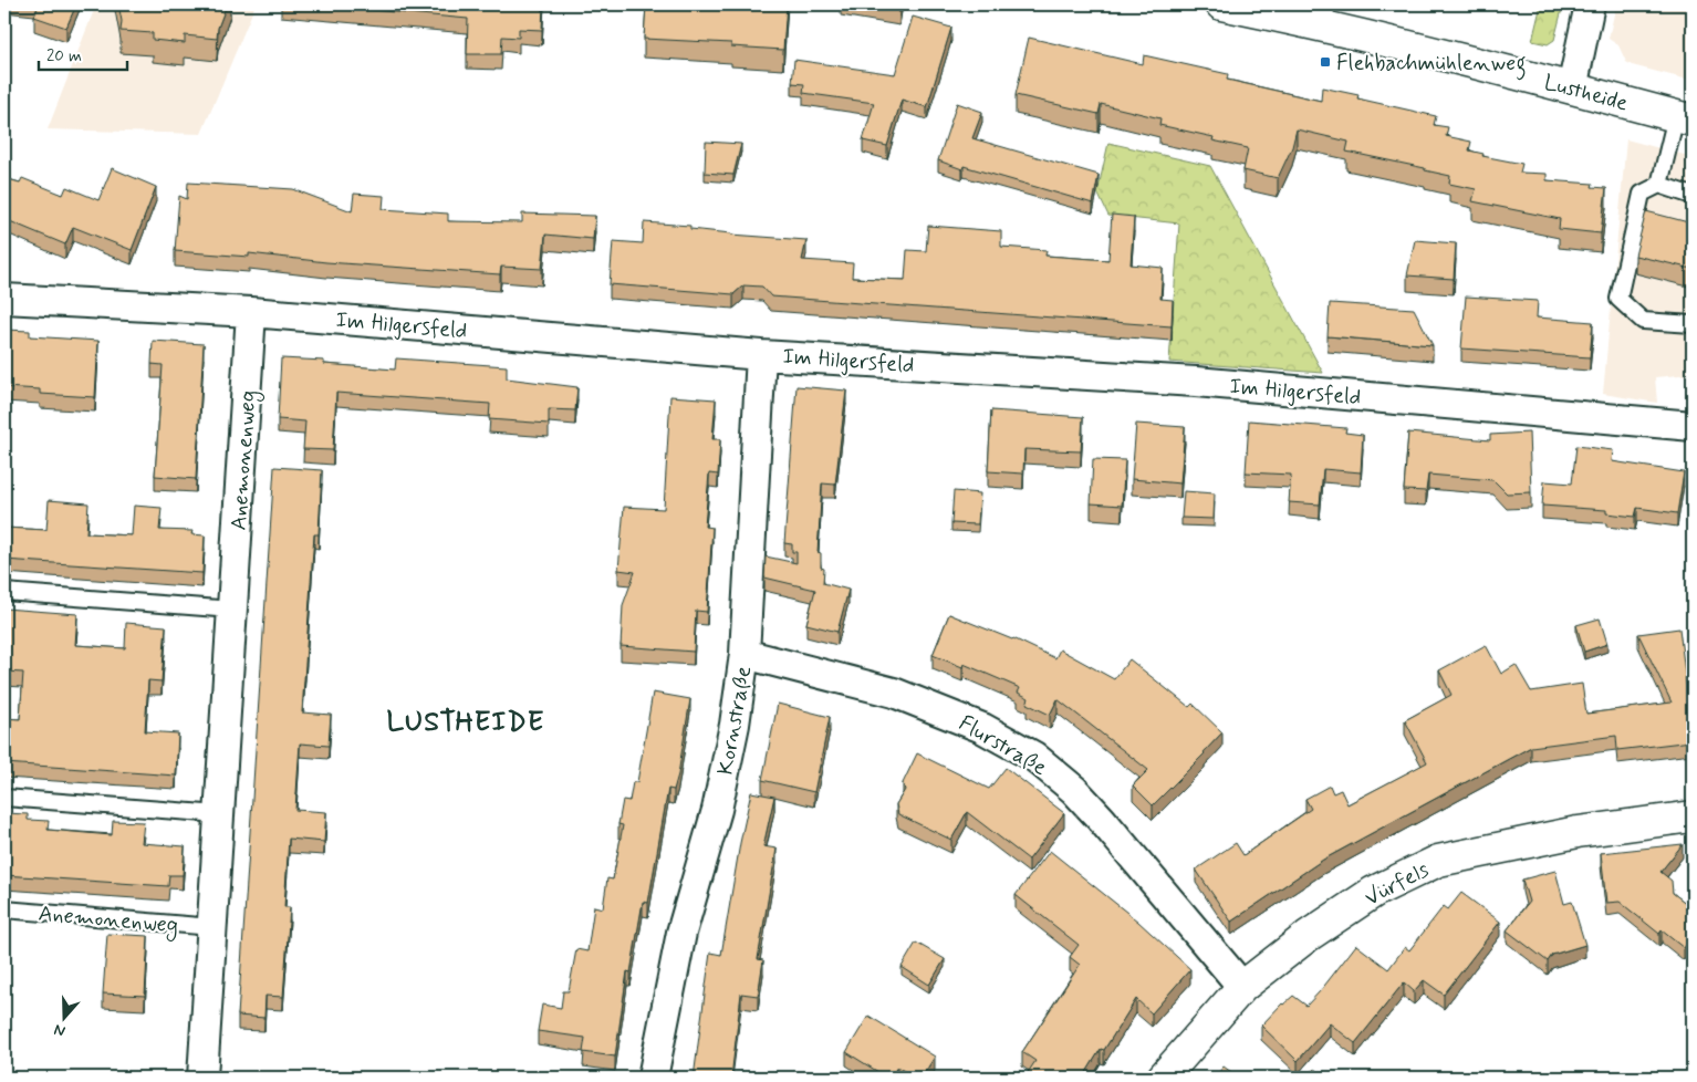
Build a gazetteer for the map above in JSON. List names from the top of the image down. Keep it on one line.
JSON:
{"streets":{"street":["Lustheide","Im Hilgersfeld","Anemonenweg","Kornstraße","Flurstraße","Vürfels"]},"crossings":[["Im Hilgersfeld","Anemonenweg"],["Im Hilgersfeld","Kornstraße"],["Kornstraße","Flurstraße"],["Flurstraße","Vürfels"]],"districts":["LUSTHEIDE"],"places":{"transit":["Flehbachmühlenweg"]},"scale_bar":"20 m","north":"bottom"}
